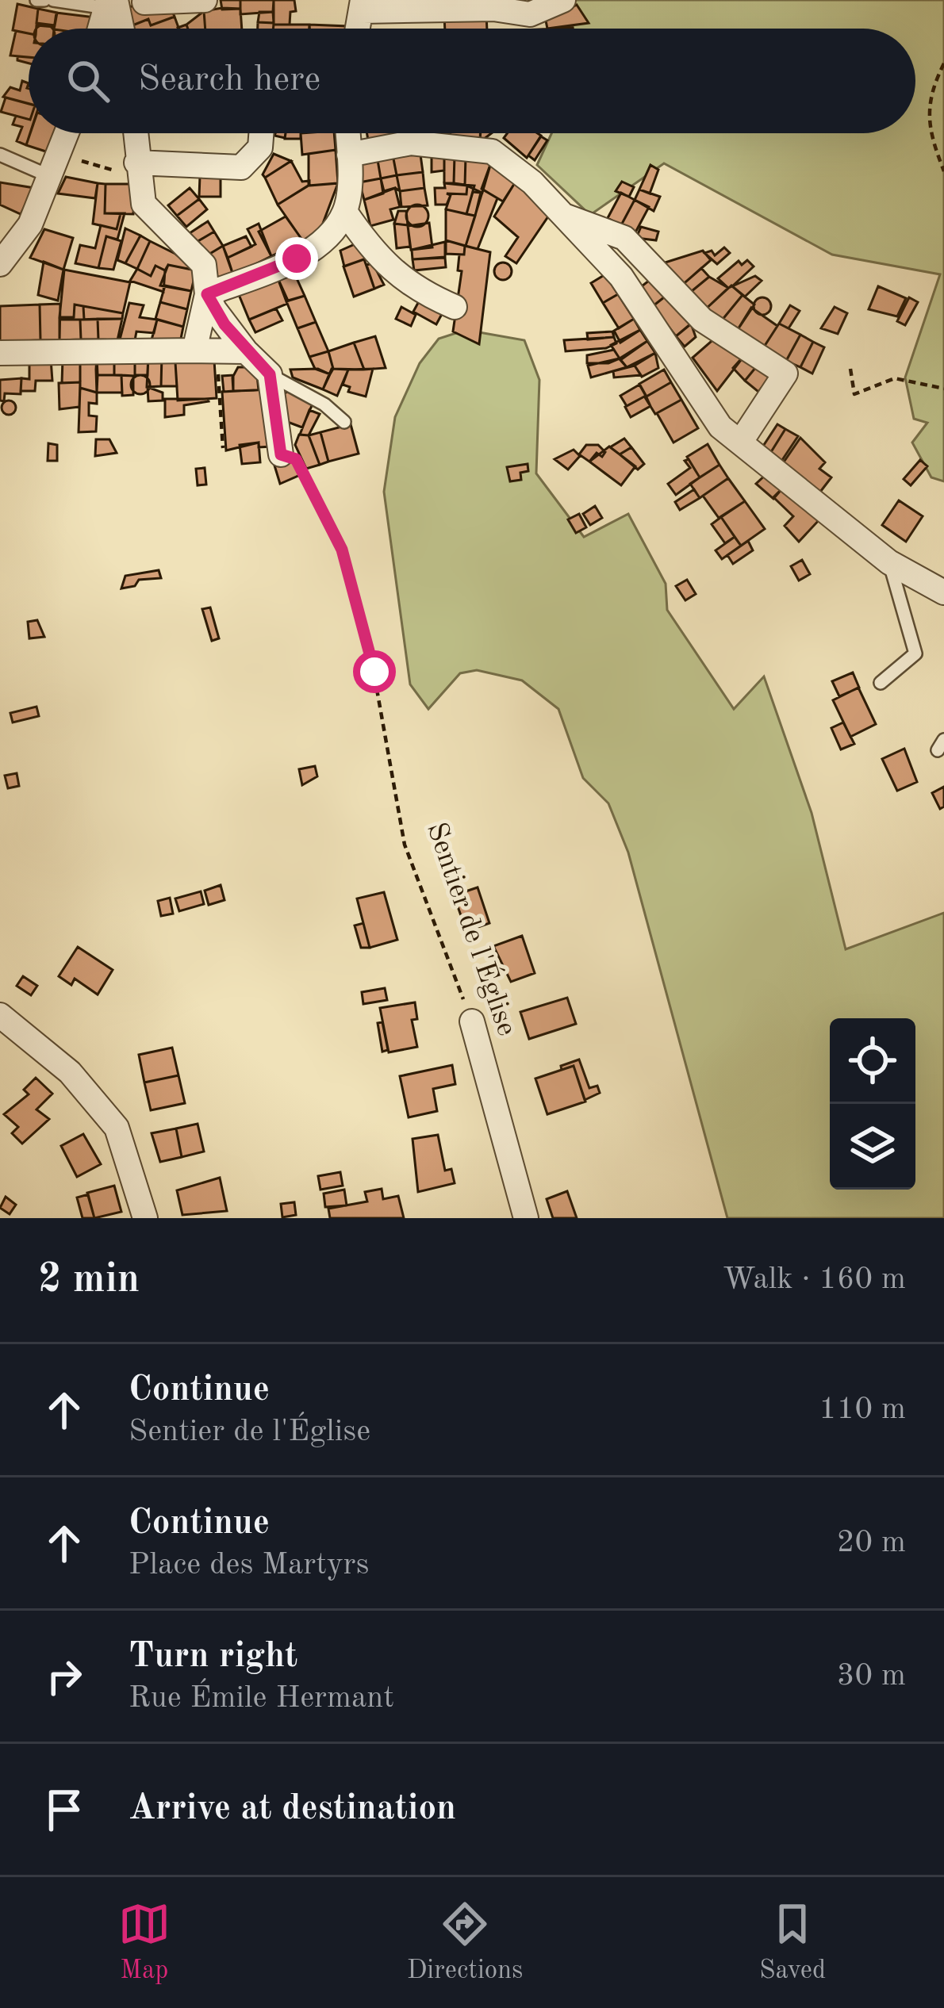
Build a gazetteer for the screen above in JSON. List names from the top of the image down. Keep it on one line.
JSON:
{"streets":{"street":["Sentier de l'Église"]},"page":{"search":"Search here","heading":["2 min","Walk · 160 m"],"list":[["Continue","Sentier de l'Église","110 m"],["Continue","Place des Martyrs","20 m"],["Turn right","Rue Émile Hermant","30 m"],"Arrive at destination"],"nav":["Map","Directions","Saved"]}}
